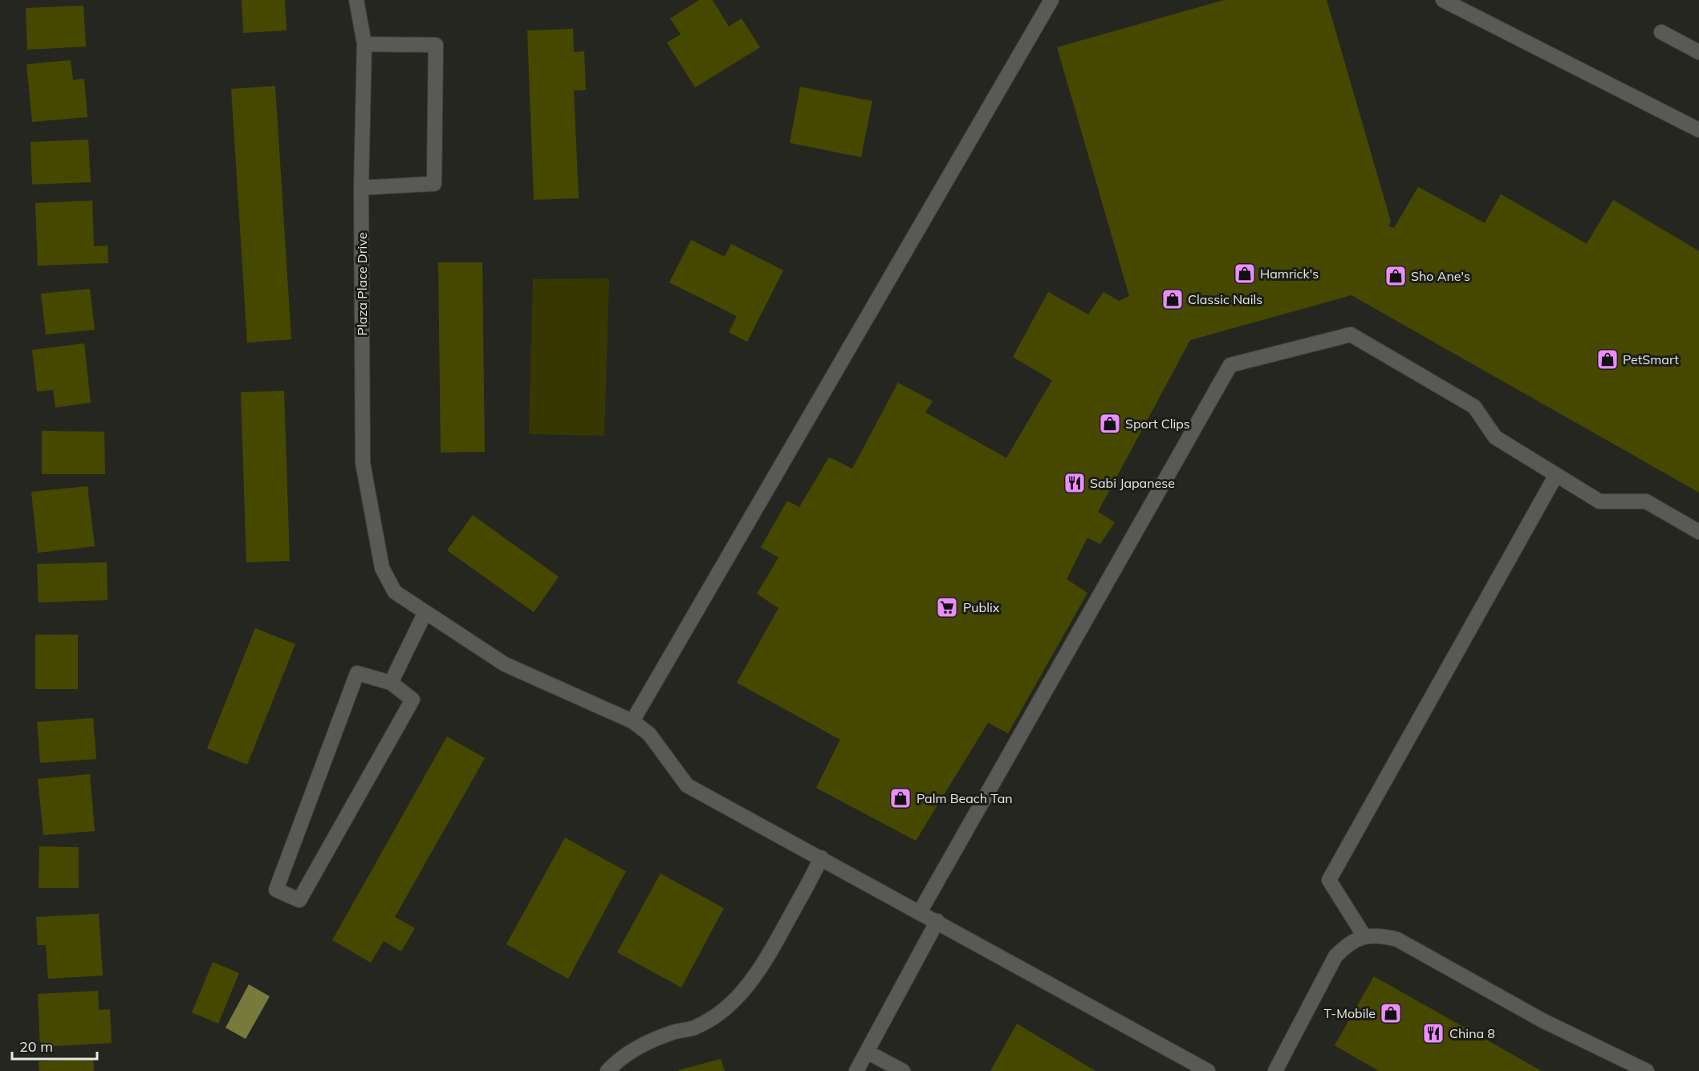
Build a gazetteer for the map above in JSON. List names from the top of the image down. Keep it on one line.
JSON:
{"streets":{"street":["Plaza Place Drive"]},"places":{"shop":["Hamrick's","Sho Ane's","Classic Nails","PetSmart","Sport Clips","Palm Beach Tan","T-Mobile"],"restaurant":["Sabi Japanese","China 8"],"supermarket":["Publix"]},"scale_bar":"20 m"}
